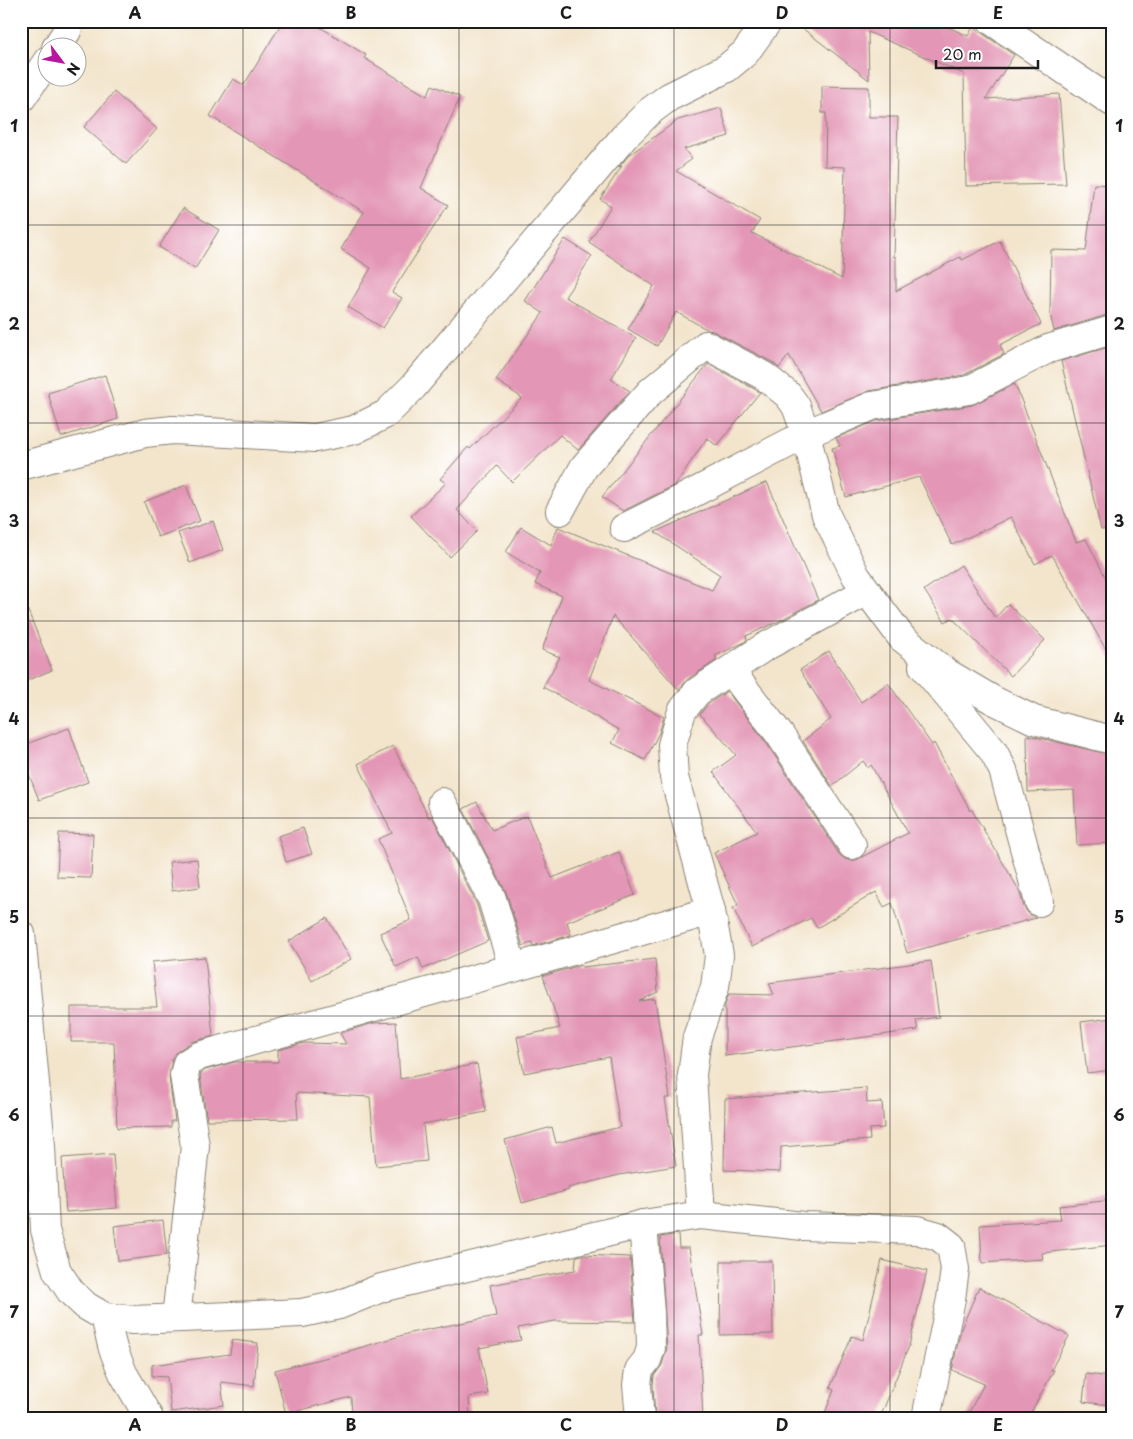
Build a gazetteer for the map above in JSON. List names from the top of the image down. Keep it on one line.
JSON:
{"scale_bar":"20 m","north":"bottom right","grid":{"columns":["A","B","C","D","E"],"rows":["1","2","3","4","5","6","7"]}}
